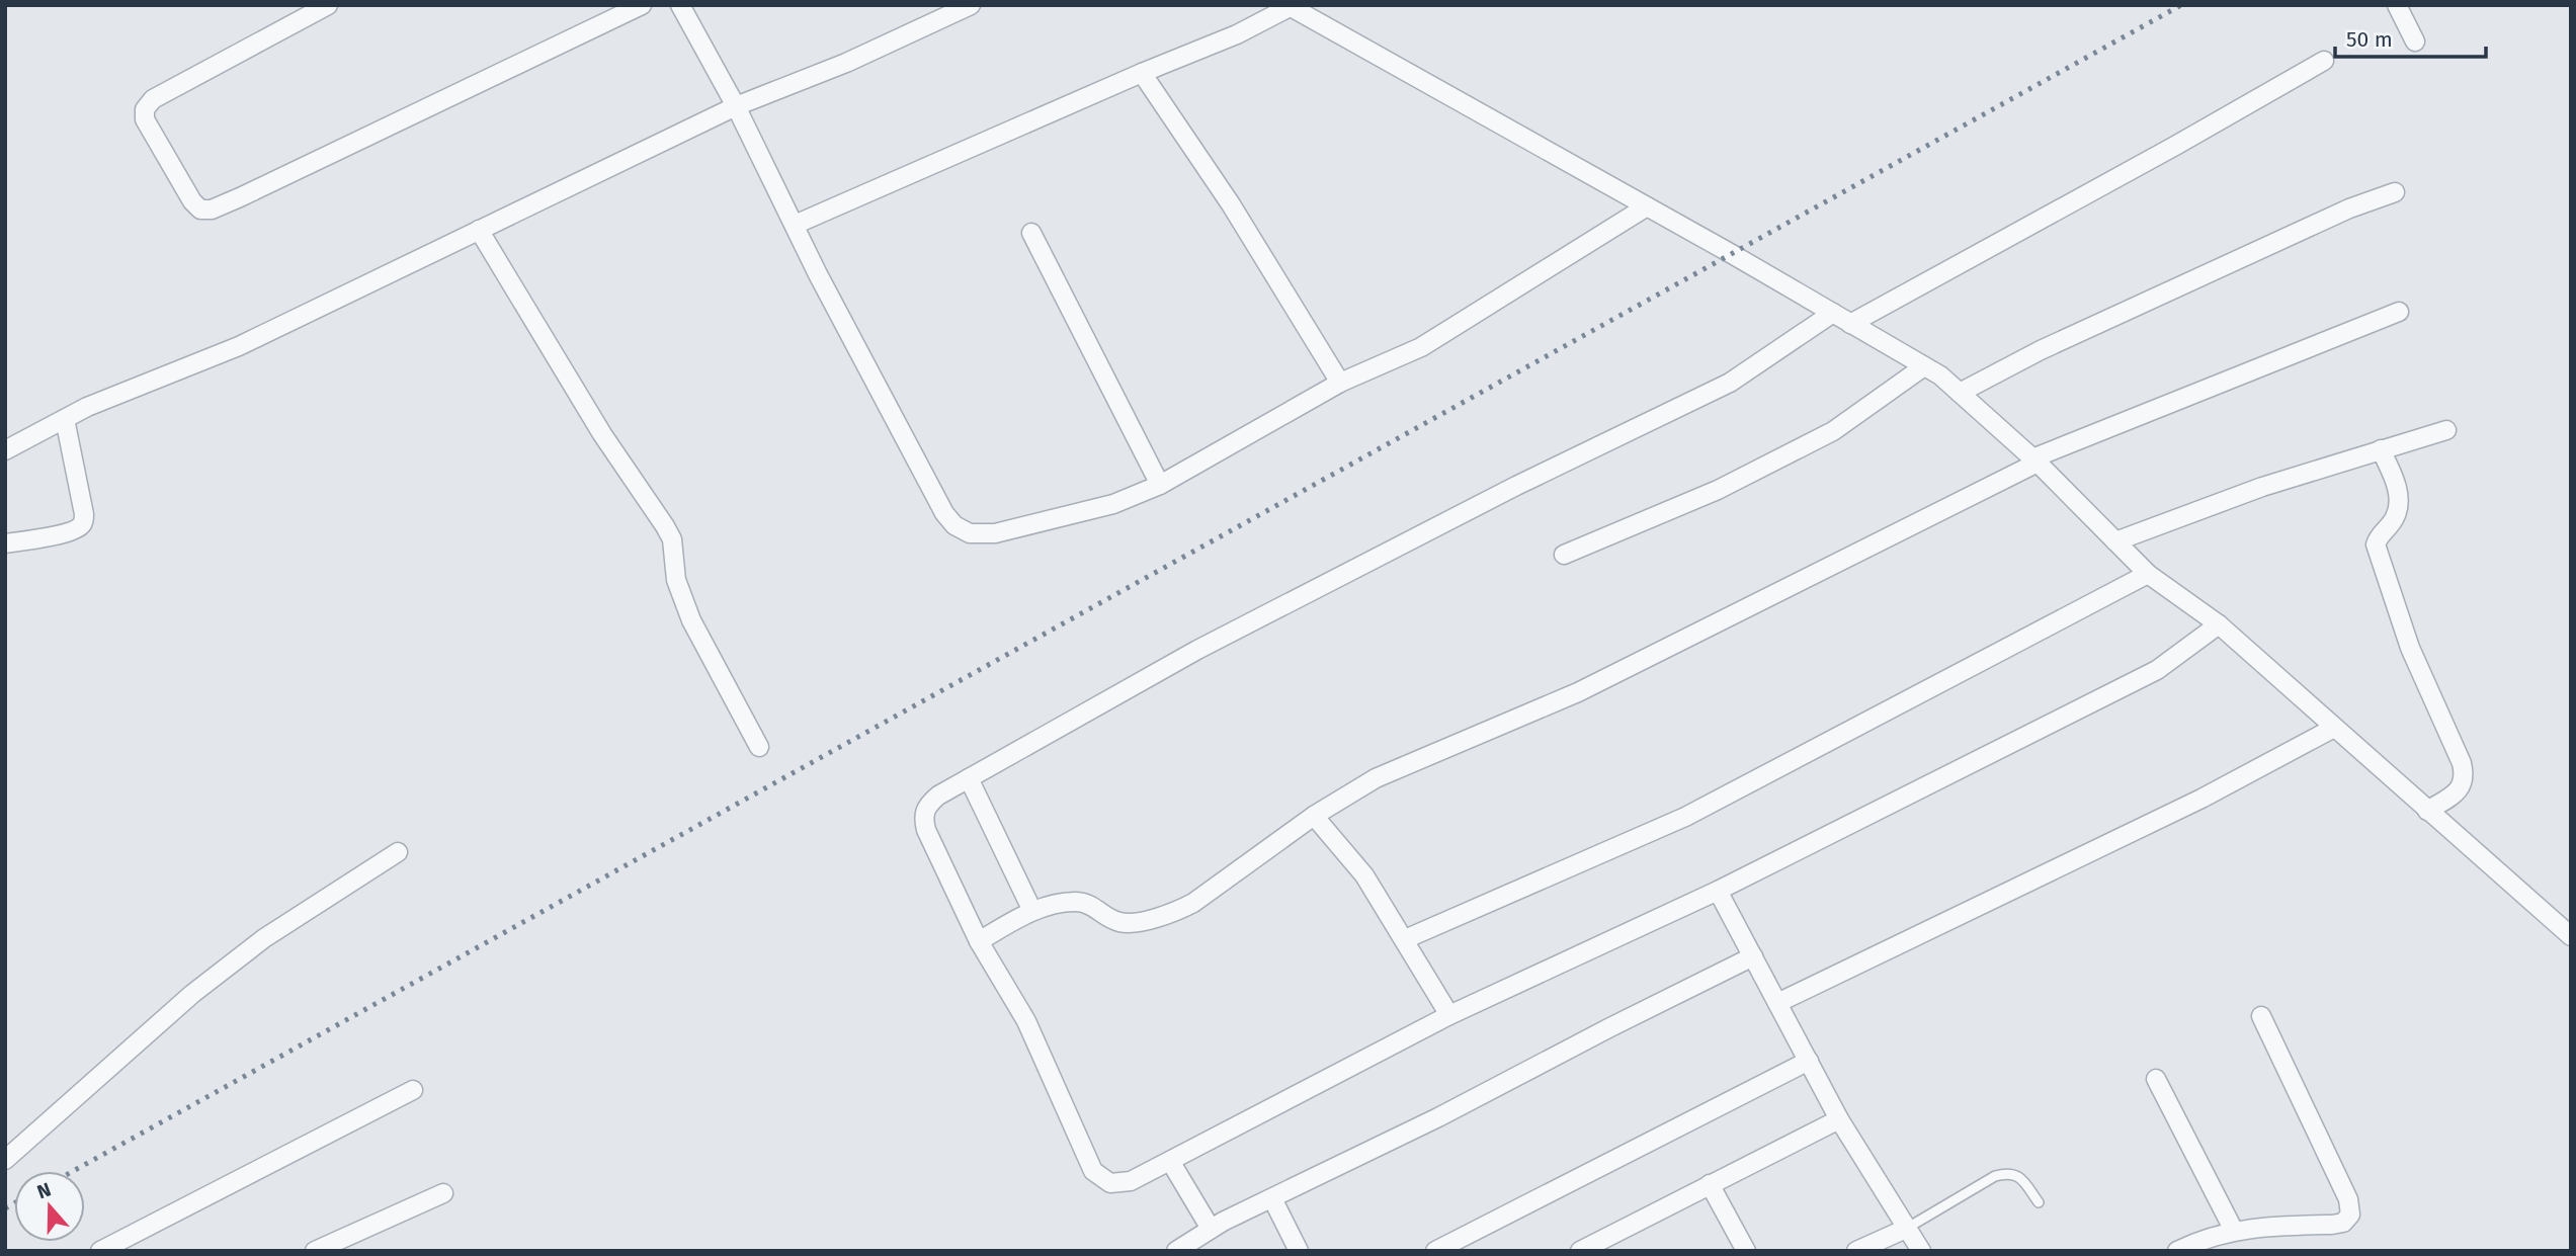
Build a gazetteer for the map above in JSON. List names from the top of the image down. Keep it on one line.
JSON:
{"scale_bar":"50 m","north":"top"}
